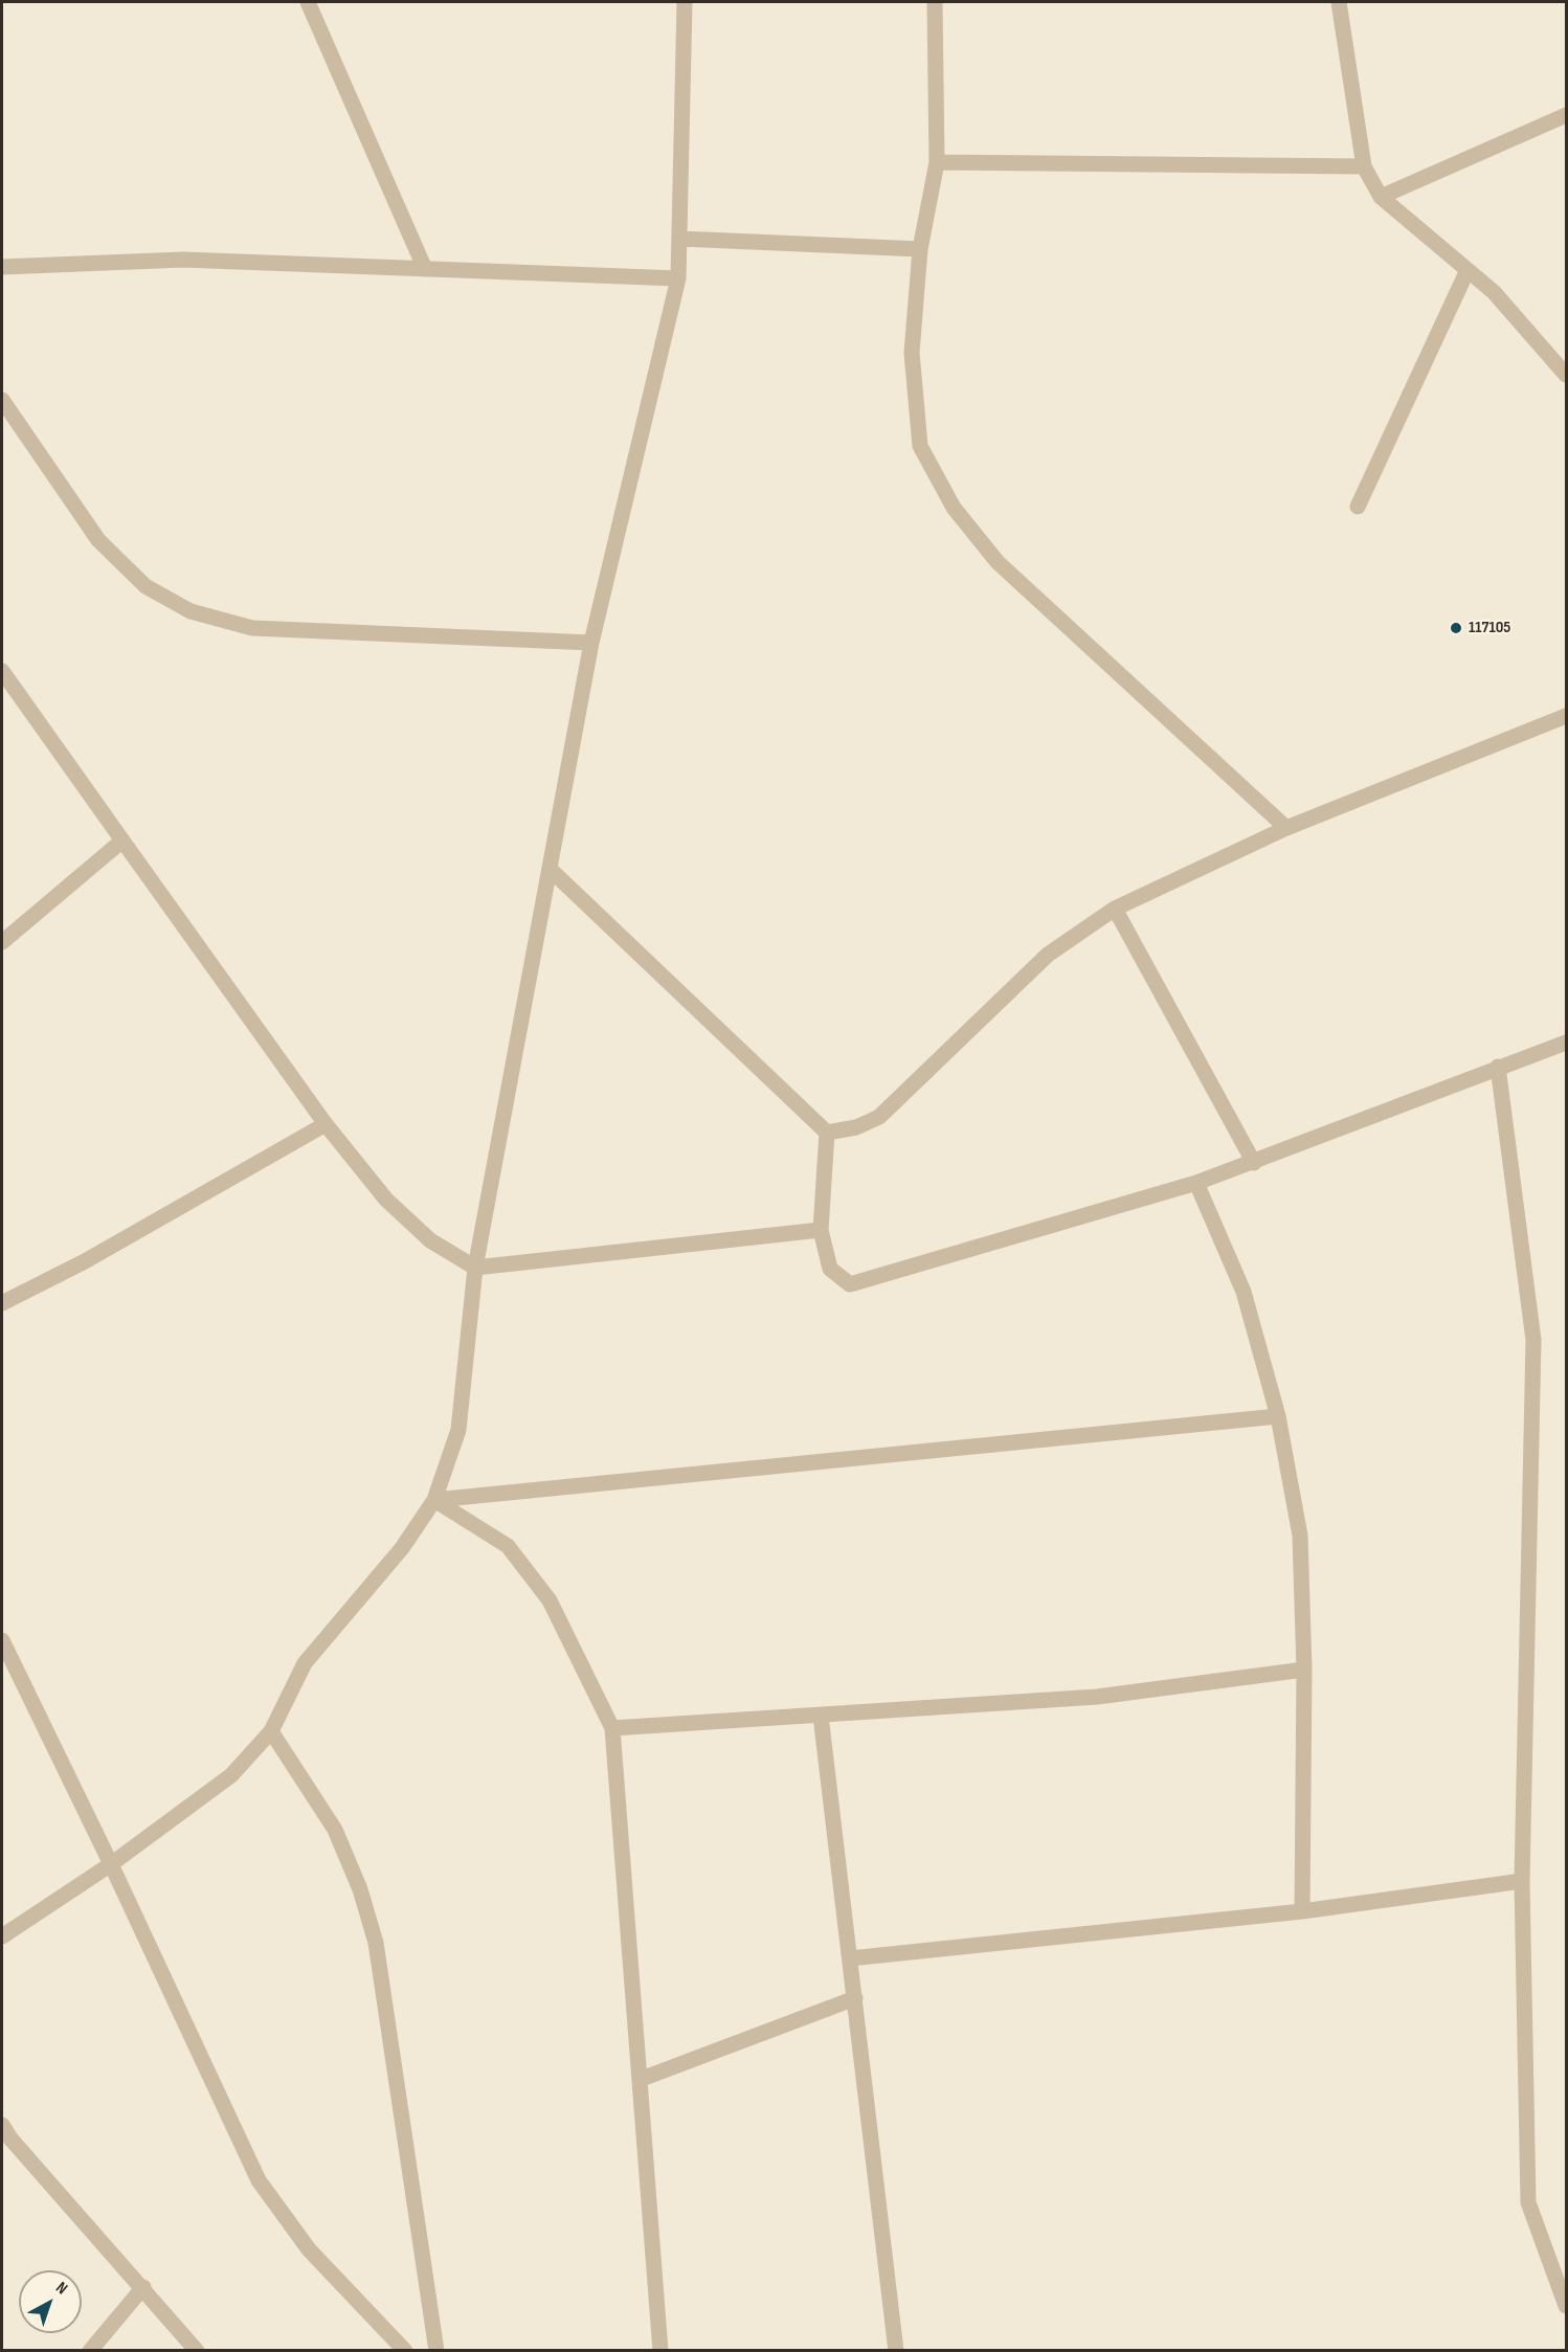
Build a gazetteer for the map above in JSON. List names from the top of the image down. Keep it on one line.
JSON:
{"places":["117105"],"north":"top right"}
